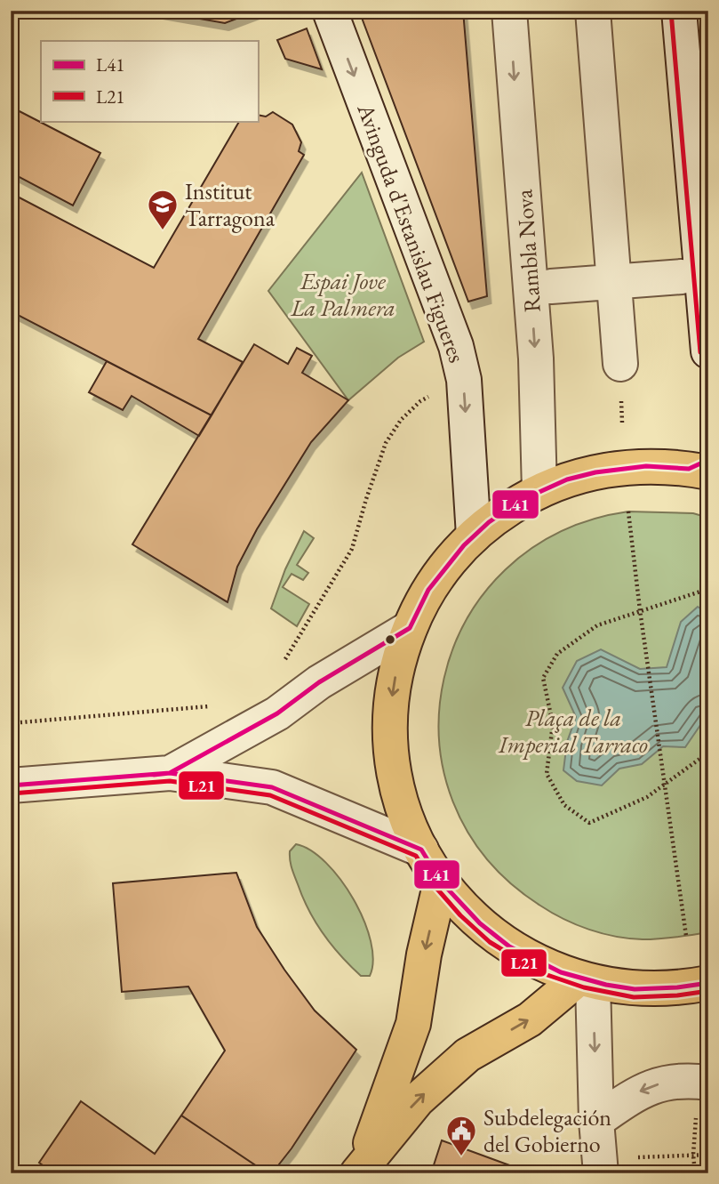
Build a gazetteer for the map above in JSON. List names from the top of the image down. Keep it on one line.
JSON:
{"streets":{"street":["Avinguda d'Estanislau Figueres","Rambla Nova"]},"parks":["Espai Jove La Palmera","Plaça de la Imperial Tarraco"],"places":{"school or university":["Institut Tarragona"],"public building":["Subdelegación del Gobierno"]},"lines":["transit line L21","transit line L41"],"legend":["L41","L21"]}
